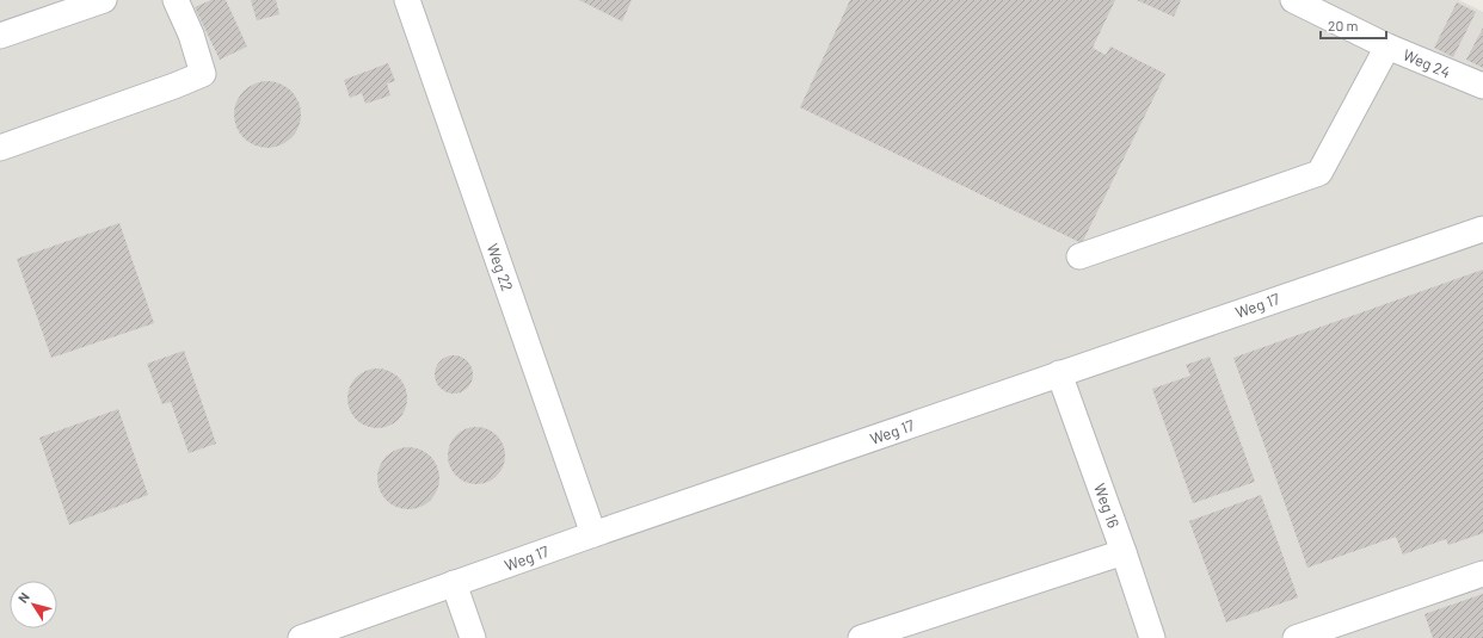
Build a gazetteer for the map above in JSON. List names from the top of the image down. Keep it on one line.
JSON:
{"streets":{"lane":["Weg 24","Weg 22","Weg 17","Weg 16"]},"crossings":[["Weg 22","Weg 17"],["Weg 17","Weg 16"]],"scale_bar":"20 m","north":"top left"}
